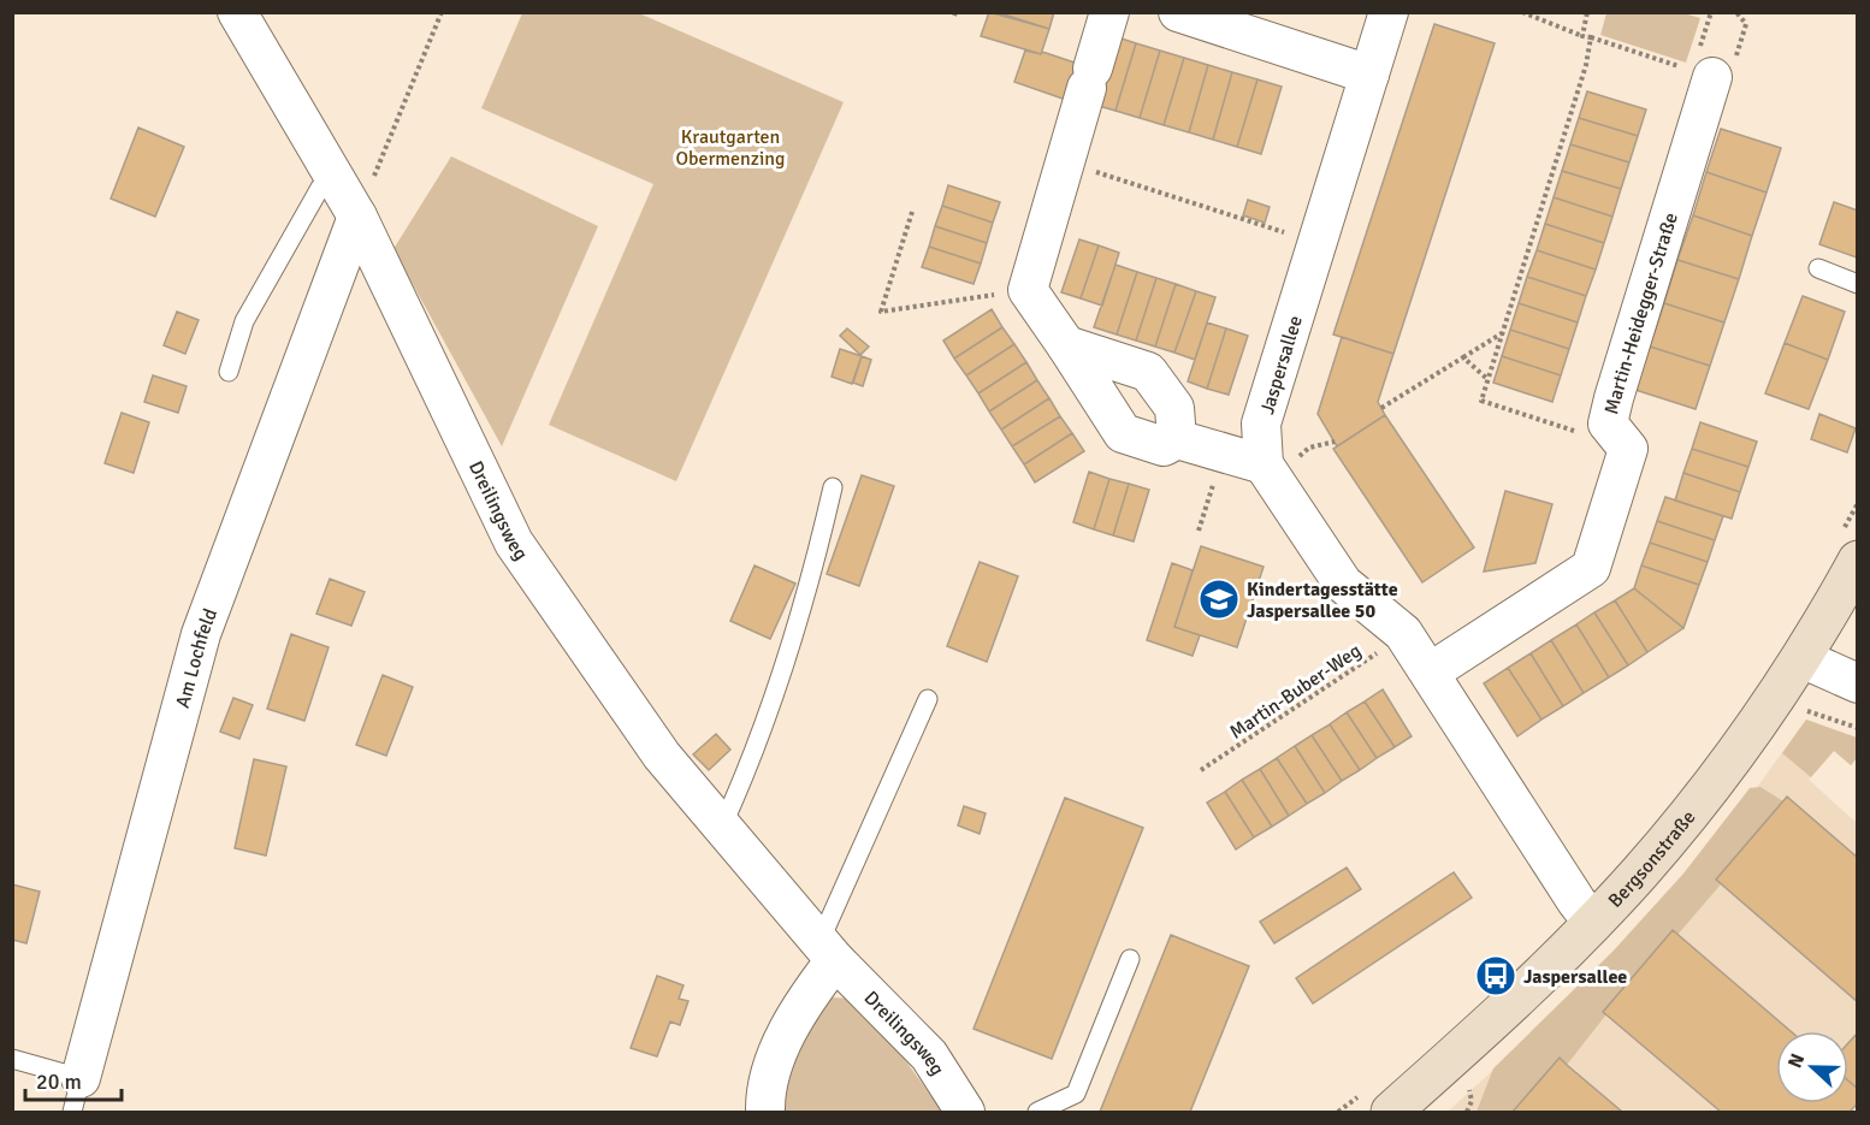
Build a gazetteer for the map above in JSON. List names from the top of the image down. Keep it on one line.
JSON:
{"streets":{"street":["Martin-Heidegger-Straße","Jaspersallee","Dreilingsweg","Am Lochfeld","Bergsonstraße"],"path":["Martin-Buber-Weg"]},"crossings":[["Dreilingsweg","Am Lochfeld"]],"parks":["Krautgarten Obermenzing"],"places":{"school or university":["Kindertagesstätte Jaspersallee 50"],"bus stop":["Jaspersallee"]},"scale_bar":"20 m","north":"left"}
